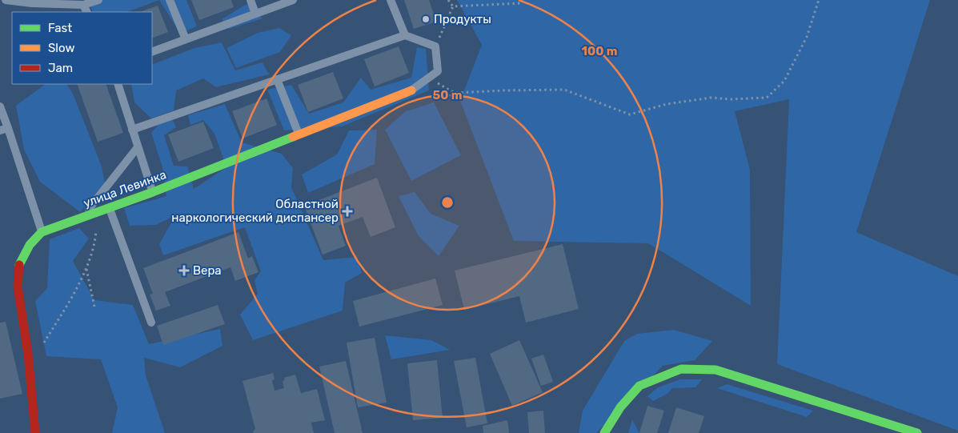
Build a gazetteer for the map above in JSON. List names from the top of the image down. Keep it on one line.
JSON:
{"streets":{"street":["улица Левинка"]},"places":{"other":["Продукты"],"health":["Областной наркологический диспансер","Вера"]},"legend":["Fast","Slow","Jam"],"rings":["100 m","50 m"]}
